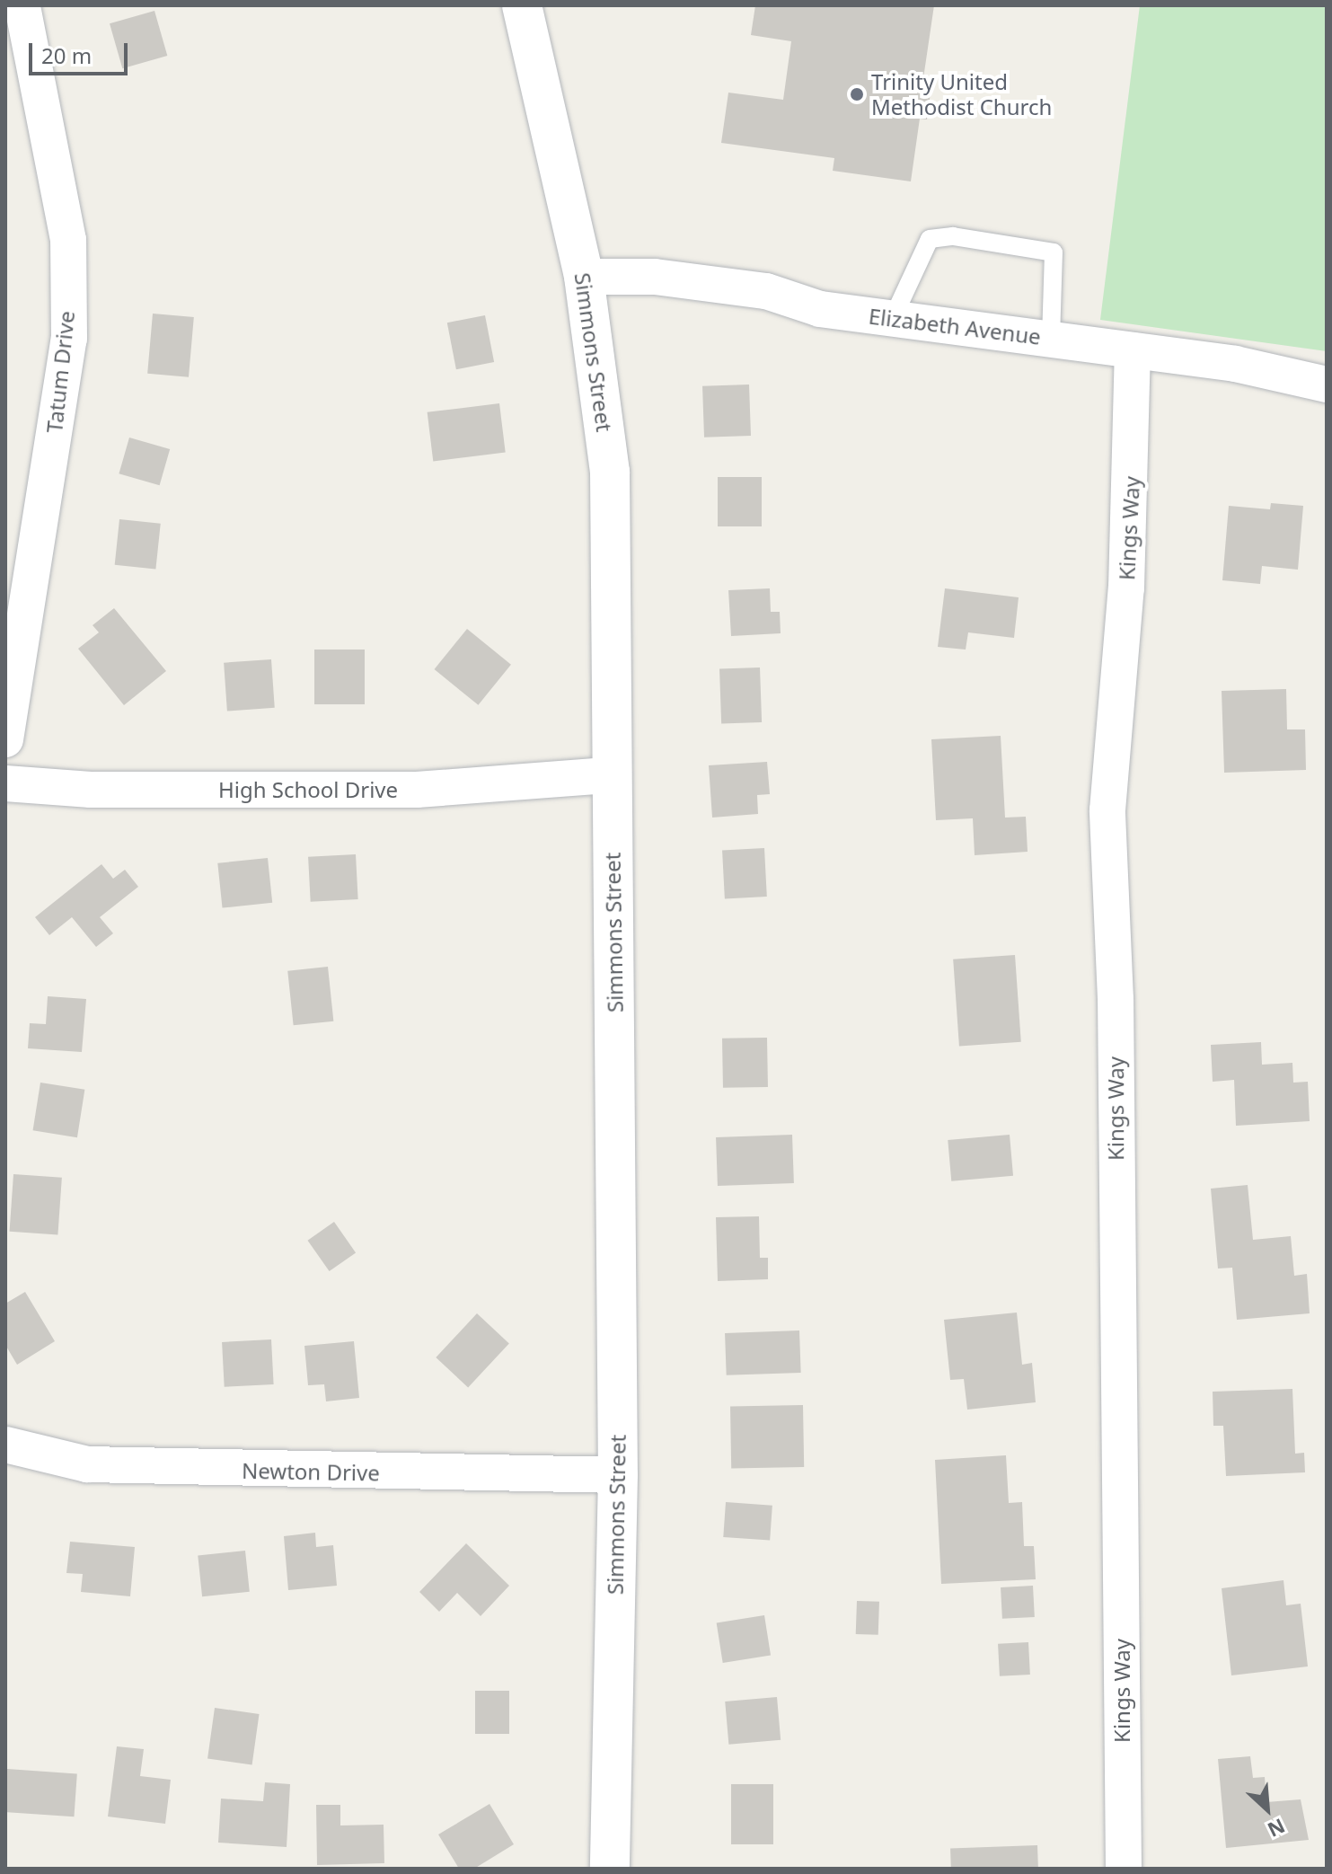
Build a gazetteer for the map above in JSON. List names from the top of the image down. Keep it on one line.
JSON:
{"streets":{"street":["Elizabeth Avenue","Simmons Street","Tatum Drive","Kings Way","High School Drive","Newton Drive"]},"crossings":[["Elizabeth Avenue","Simmons Street"],["Elizabeth Avenue","Kings Way"],["Simmons Street","High School Drive"],["Simmons Street","Newton Drive"]],"places":["Trinity United Methodist Church"],"scale_bar":"20 m","north":"bottom right"}
